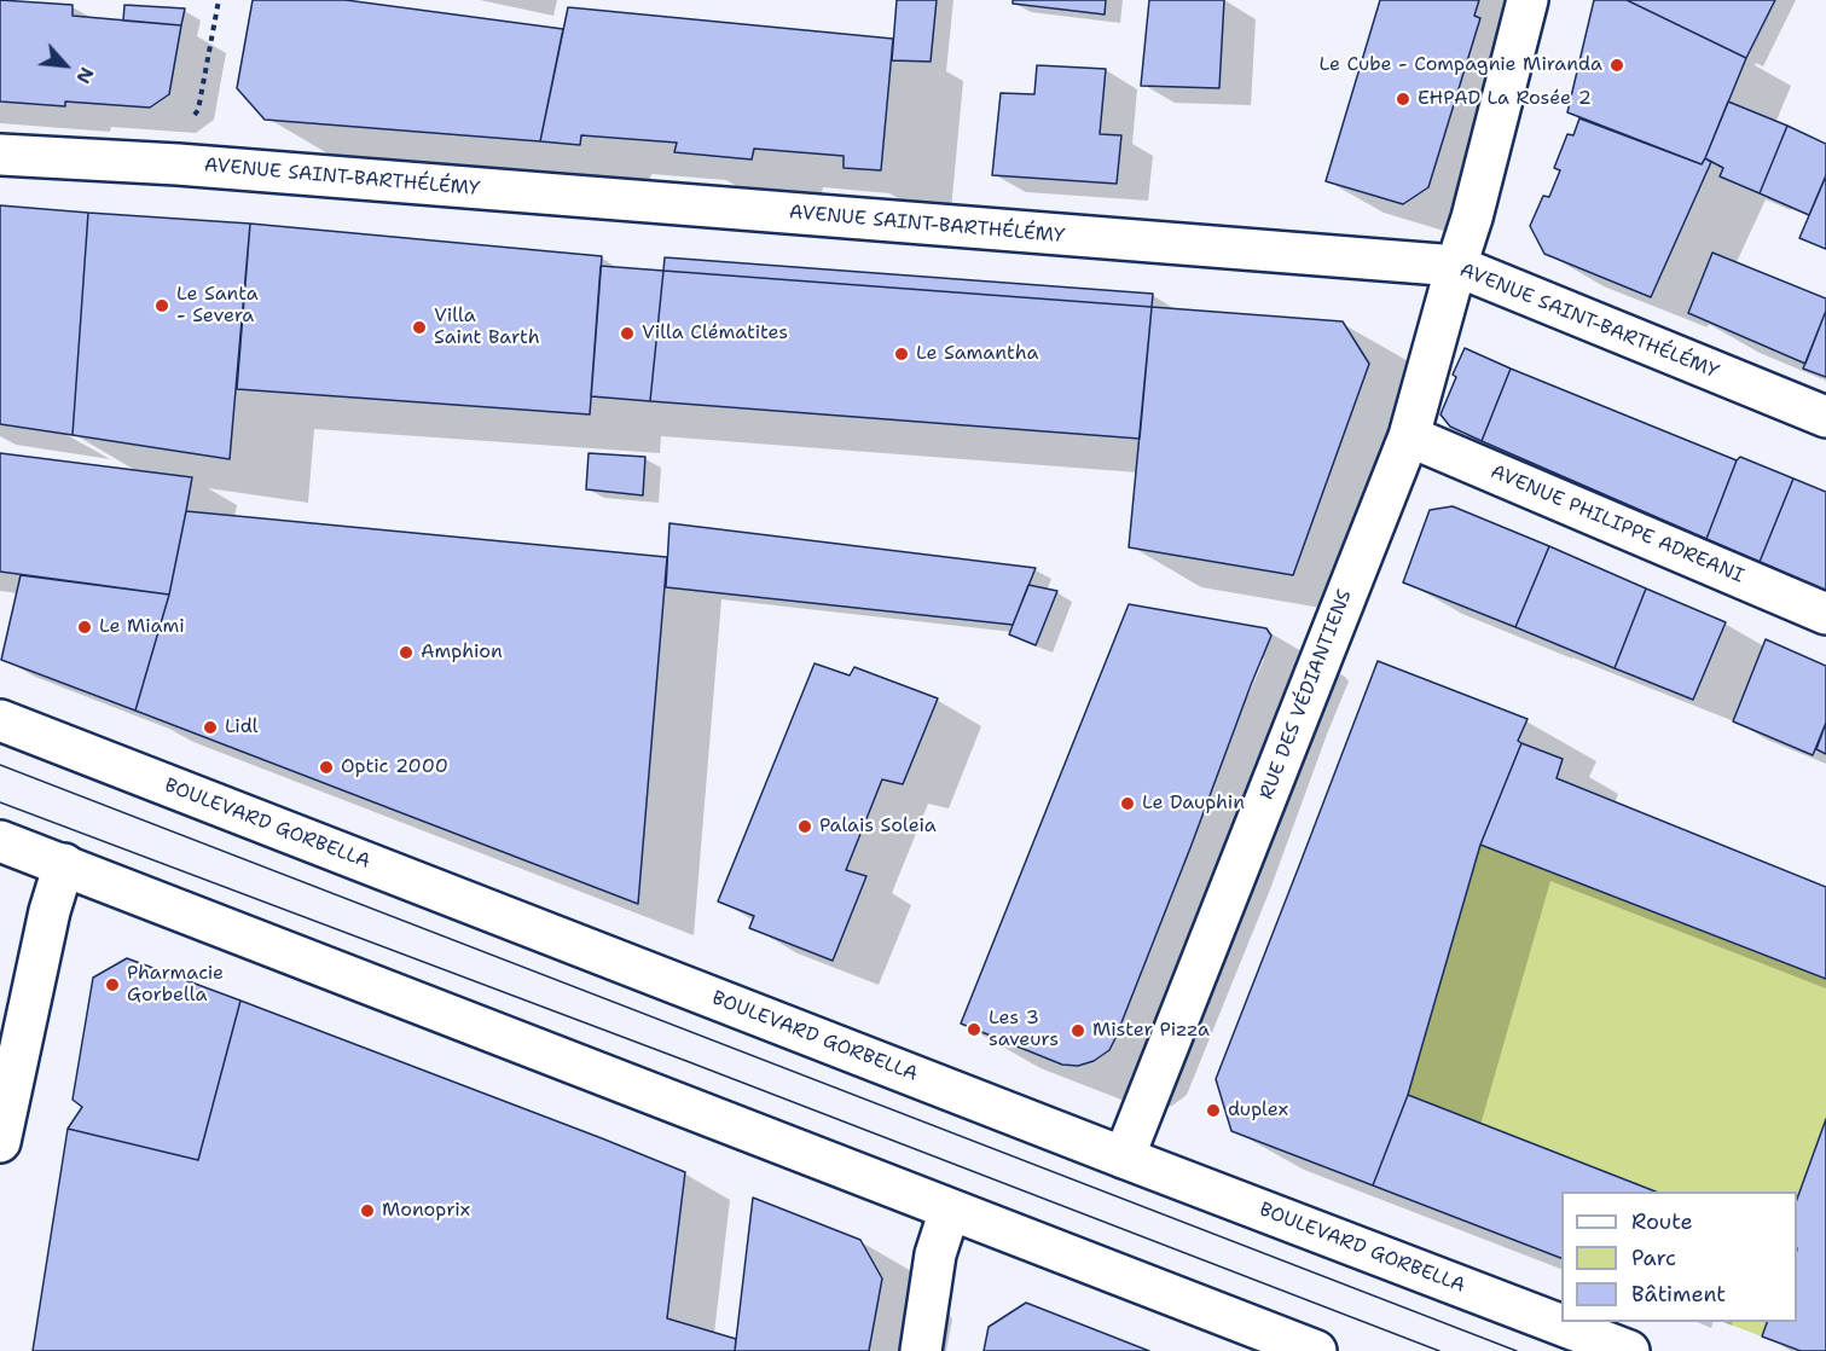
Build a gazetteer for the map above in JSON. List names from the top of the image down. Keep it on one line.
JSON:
{"streets":{"street":["AVENUE SAINT-BARTHÉLÉMY","AVENUE PHILIPPE ADREANI","RUE DES VÉDIANTIENS","BOULEVARD GORBELLA"]},"crossings":[["AVENUE SAINT-BARTHÉLÉMY","RUE DES VÉDIANTIENS"],["AVENUE PHILIPPE ADREANI","RUE DES VÉDIANTIENS"],["RUE DES VÉDIANTIENS","BOULEVARD GORBELLA"]],"places":["Le Cube - Compagnie Miranda","EHPAD La Rosée 2","Le Santa - Severa","Villa Saint Barth","Villa Clématites","Le Samantha","Le Miami","Amphion","Lidl","Optic 2000","Le Dauphin","Palais Soleia","Pharmacie Gorbella","Les 3 saveurs","Mister Pizza","duplex","Monoprix"],"legend":["Route","Parc","Bâtiment"],"north":"bottom right"}
